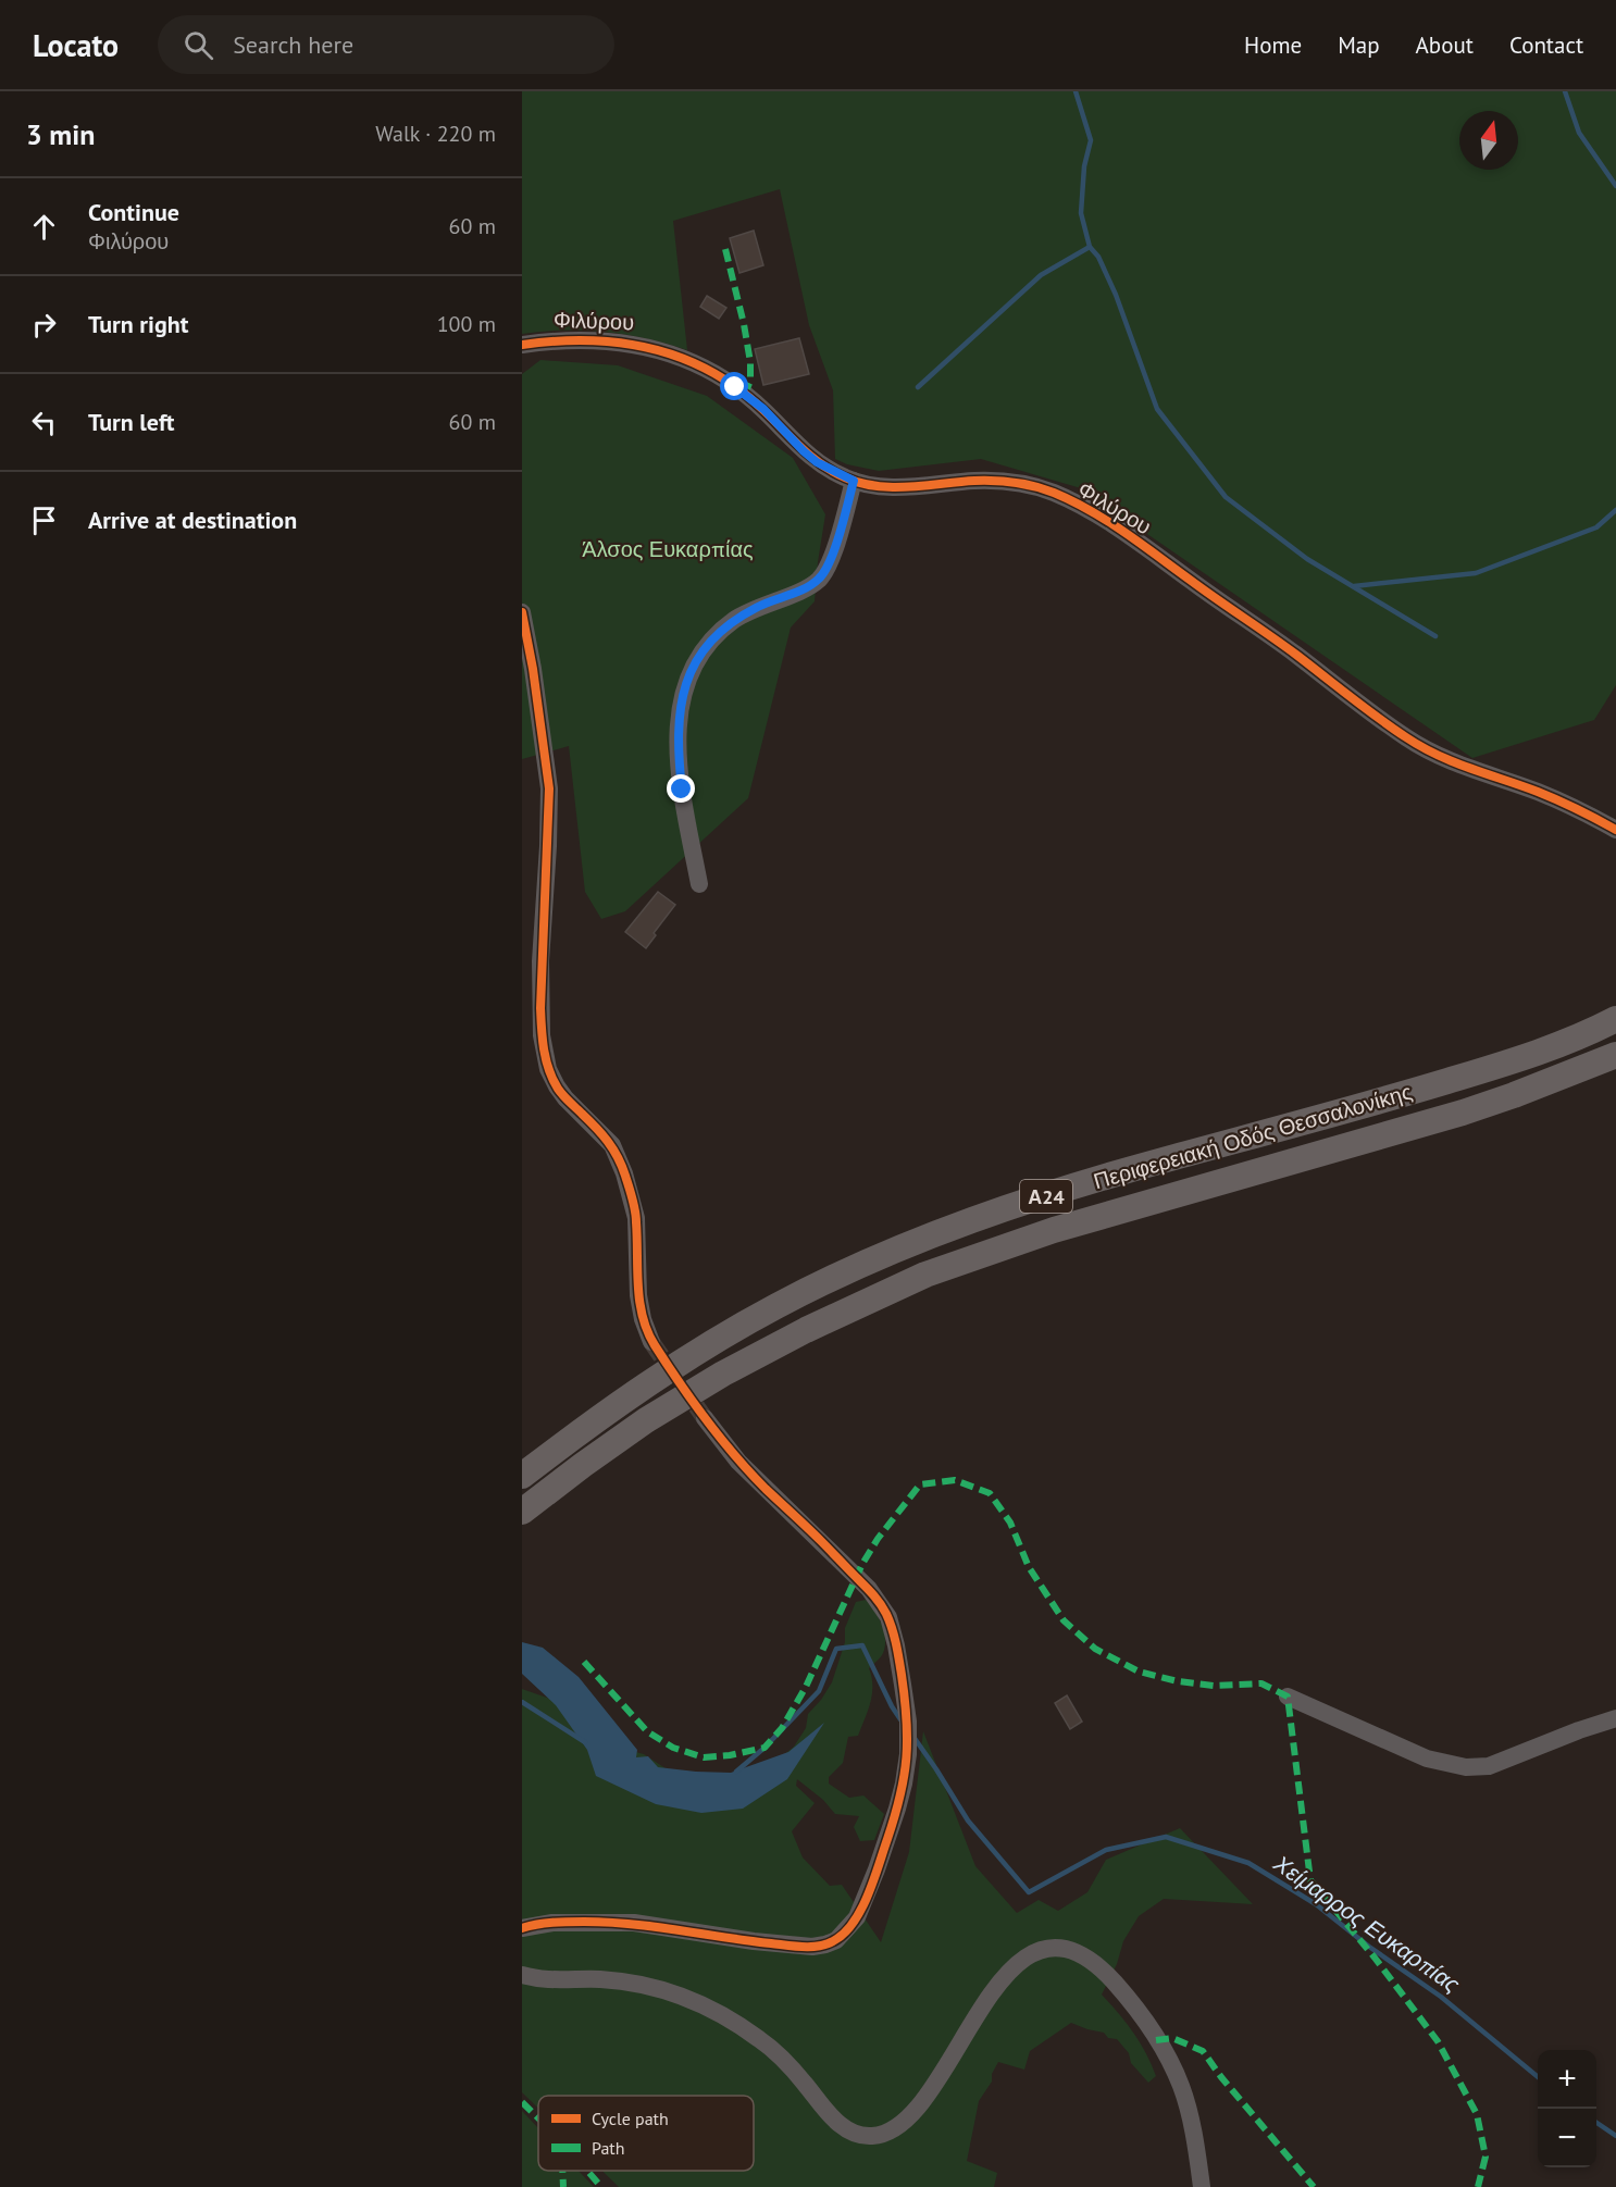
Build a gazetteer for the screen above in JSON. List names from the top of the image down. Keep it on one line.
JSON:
{"streets":{"highway":["Περιφερειακή Οδός Θεσσαλονίκης","Α24"],"street":["Φιλύρου"]},"water":["Χείμαρρος Ευκαρπίας"],"parks":["Άλσος Ευκαρπίας"],"legend":["Cycle path","Path"],"north":"top","page":{"header":"Locato","search":"Search here","nav":["Home","Map","About","Contact"],"heading":["3 min","Walk · 220 m"],"list":[["Continue","Φιλύρου","60 m"],["Turn right","100 m"],["Turn left","60 m"],"Arrive at destination"],"map_buttons":["+","−"]}}
